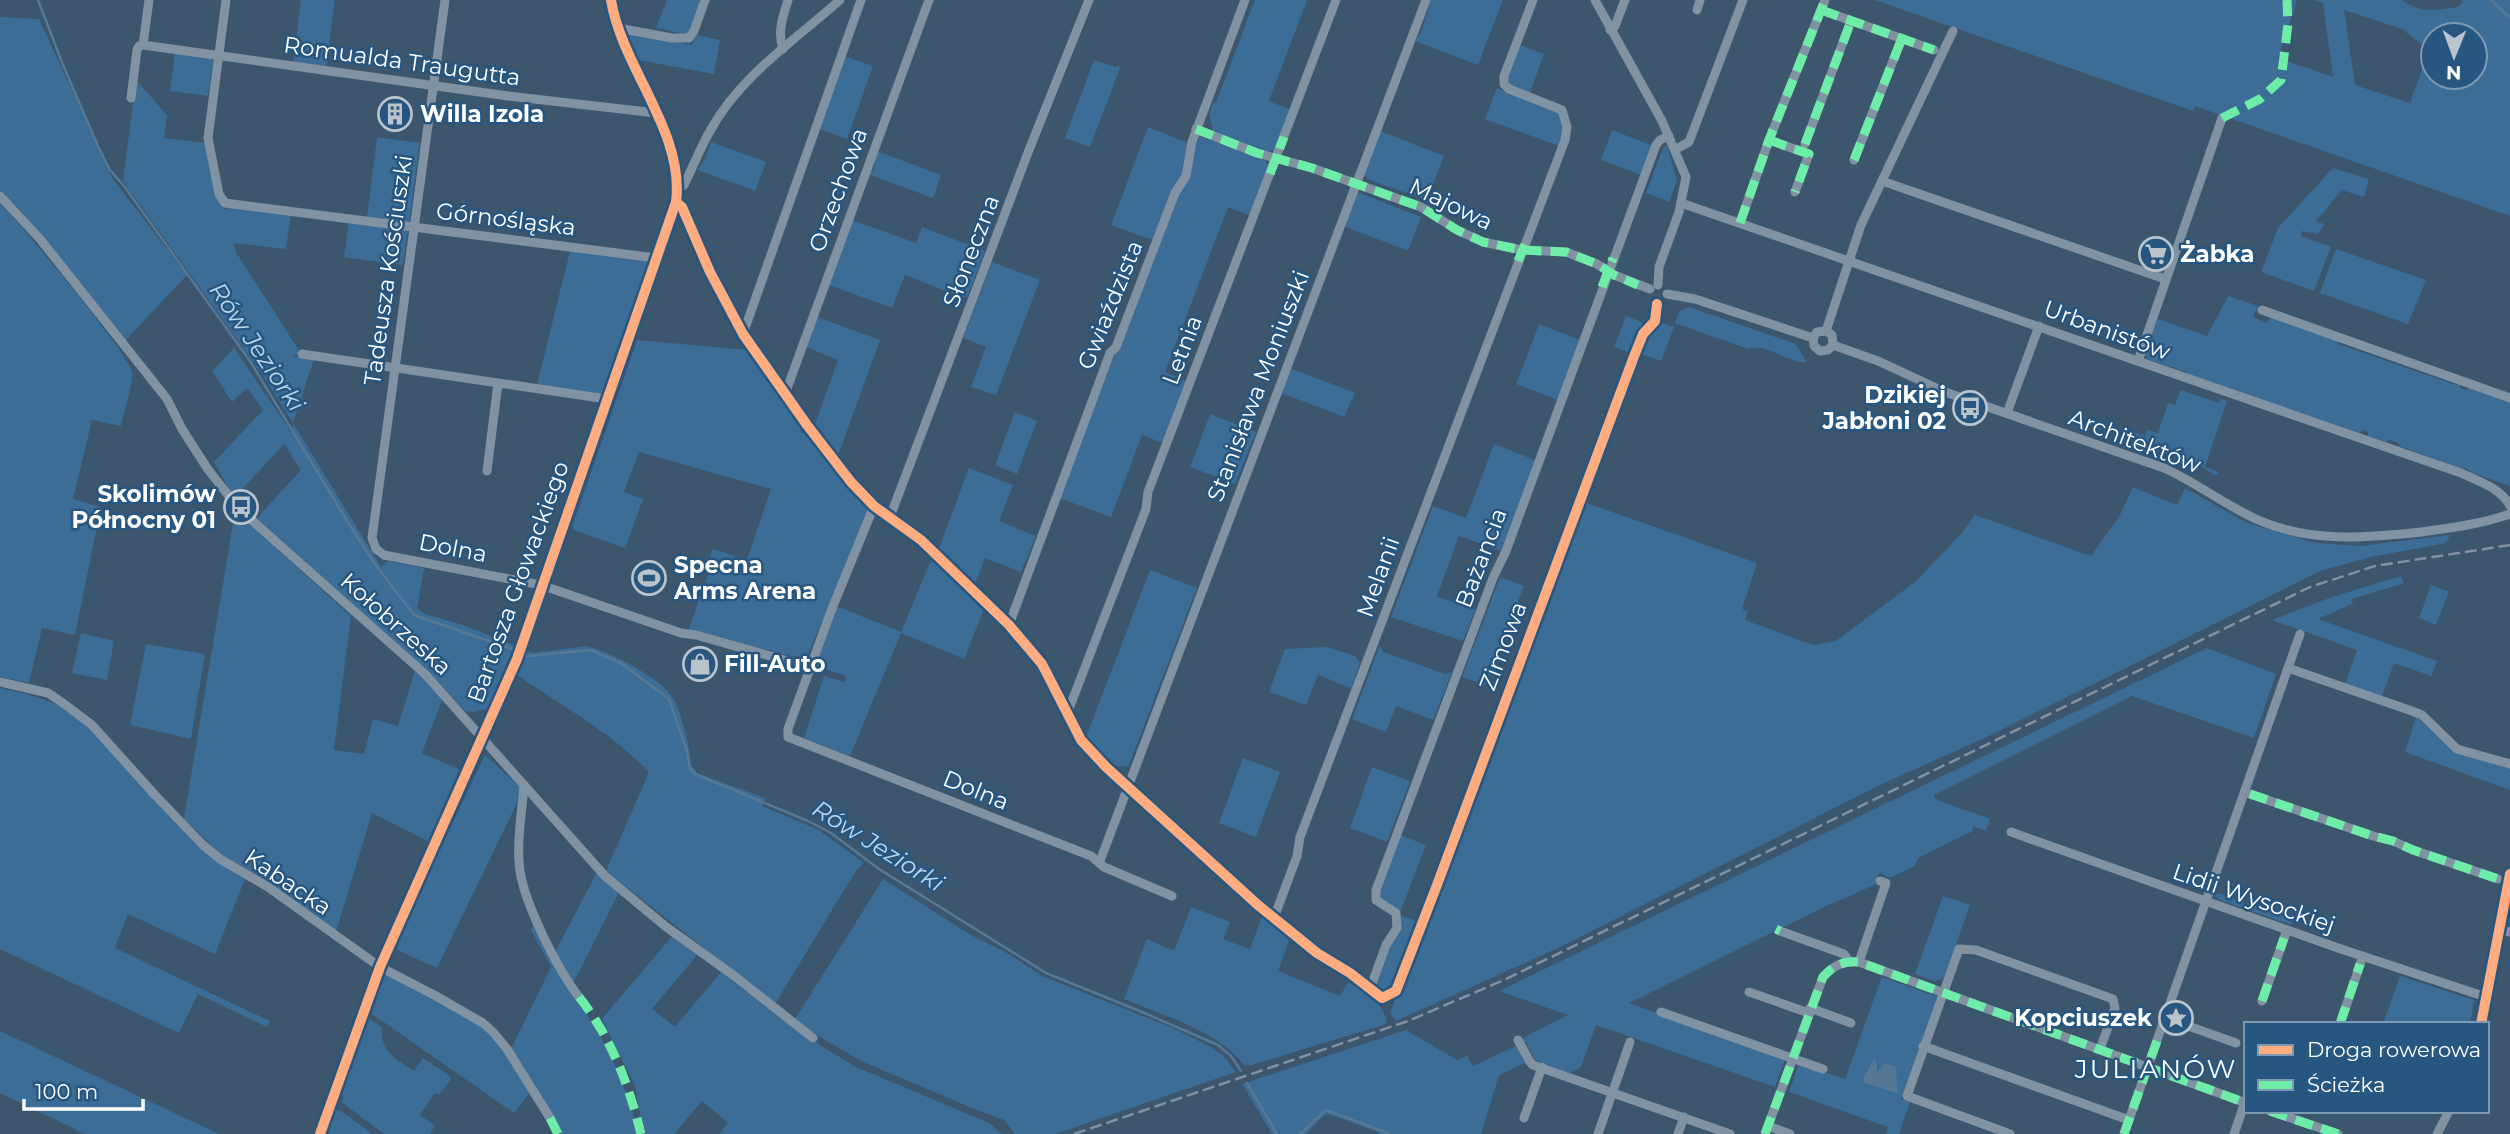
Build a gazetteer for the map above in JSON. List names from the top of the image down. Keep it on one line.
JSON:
{"streets":{"street":["Romualda Traugutta","Orzechowa","Majowa","Górnośląska","Słoneczna","Tadeusza Kościuszki","Gwiaździsta","Urbanistów","Letnia","Stanisława Moniuszki","Architektów","Dolna","Bażancia","Melanii","Bartosza Głowackiego","Kołobrzeska","Zimowa","Kabacka","Lidii Wysockiej"]},"crossings":[["Romualda Traugutta","Górnośląska"],["Romualda Traugutta","Tadeusza Kościuszki"],["Majowa","Gwiaździsta"],["Majowa","Letnia"],["Majowa","Stanisława Moniuszki"],["Majowa","Bażancia"],["Majowa","Melanii"],["Majowa","Zimowa"],["Górnośląska","Tadeusza Kościuszki"],["Górnośląska","Bartosza Głowackiego"],["Tadeusza Kościuszki","Dolna"],["Dolna","Bartosza Głowackiego"],["Bażancia","Zimowa"],["Bartosza Głowackiego","Kołobrzeska"],["Bartosza Głowackiego","Kabacka"]],"districts":["JULIANÓW"],"water":["Rów Jeziorki"],"places":{"building":["Willa Izola"],"supermarket":["Żabka"],"bus stop":["Dzikiej Jabłoni 02","Skolimów Północny 01"],"sports":["Specna Arms Arena"],"shop":["Fill-Auto"],"place":["Kopciuszek"]},"legend":["Droga rowerowa","Ścieżka"],"scale_bar":"100 m","north":"bottom"}
